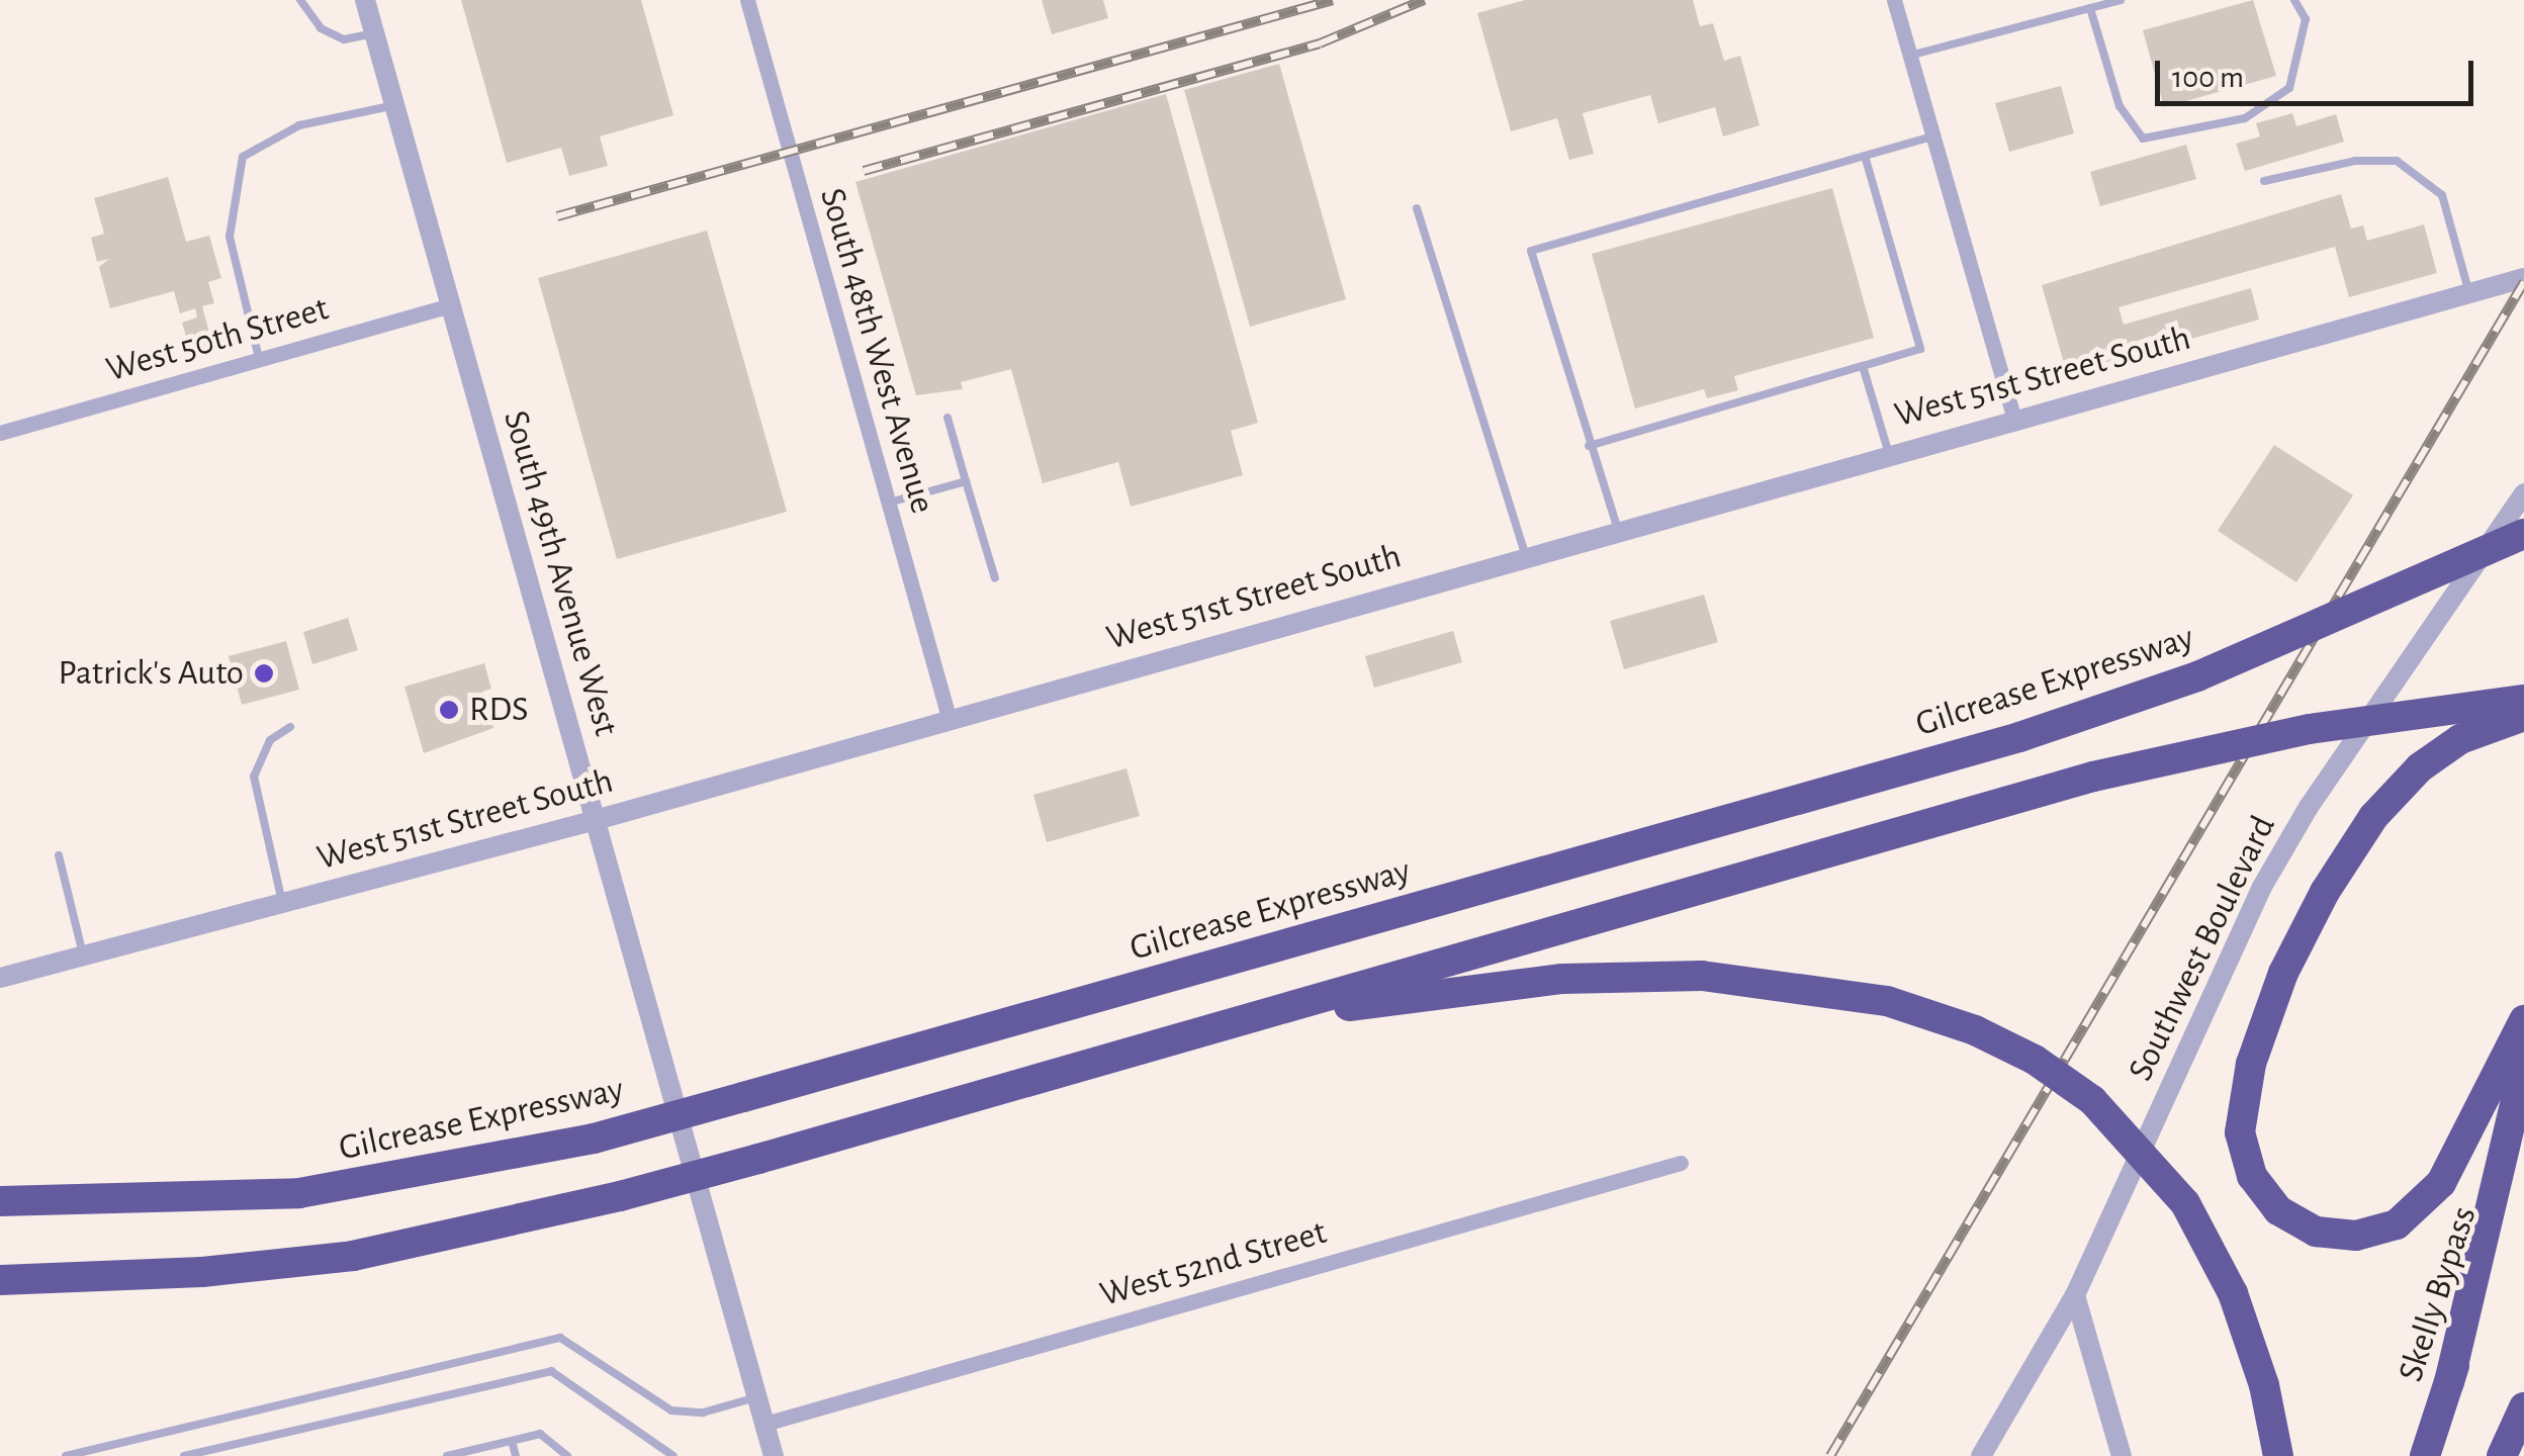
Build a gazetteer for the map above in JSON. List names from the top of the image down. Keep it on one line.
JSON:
{"streets":{"highway":["Gilcrease Expressway","Skelly Bypass"],"street":["West 50th Street","South 48th West Avenue","West 51st Street South","South 49th Avenue West","Southwest Boulevard","West 52nd Street"]},"crossings":[["West 50th Street","South 49th Avenue West"],["South 48th West Avenue","West 51st Street South"],["West 51st Street South","South 49th Avenue West"],["South 49th Avenue West","West 52nd Street"]],"places":["Patrick's Auto","RDS"],"scale_bar":"100 m"}
